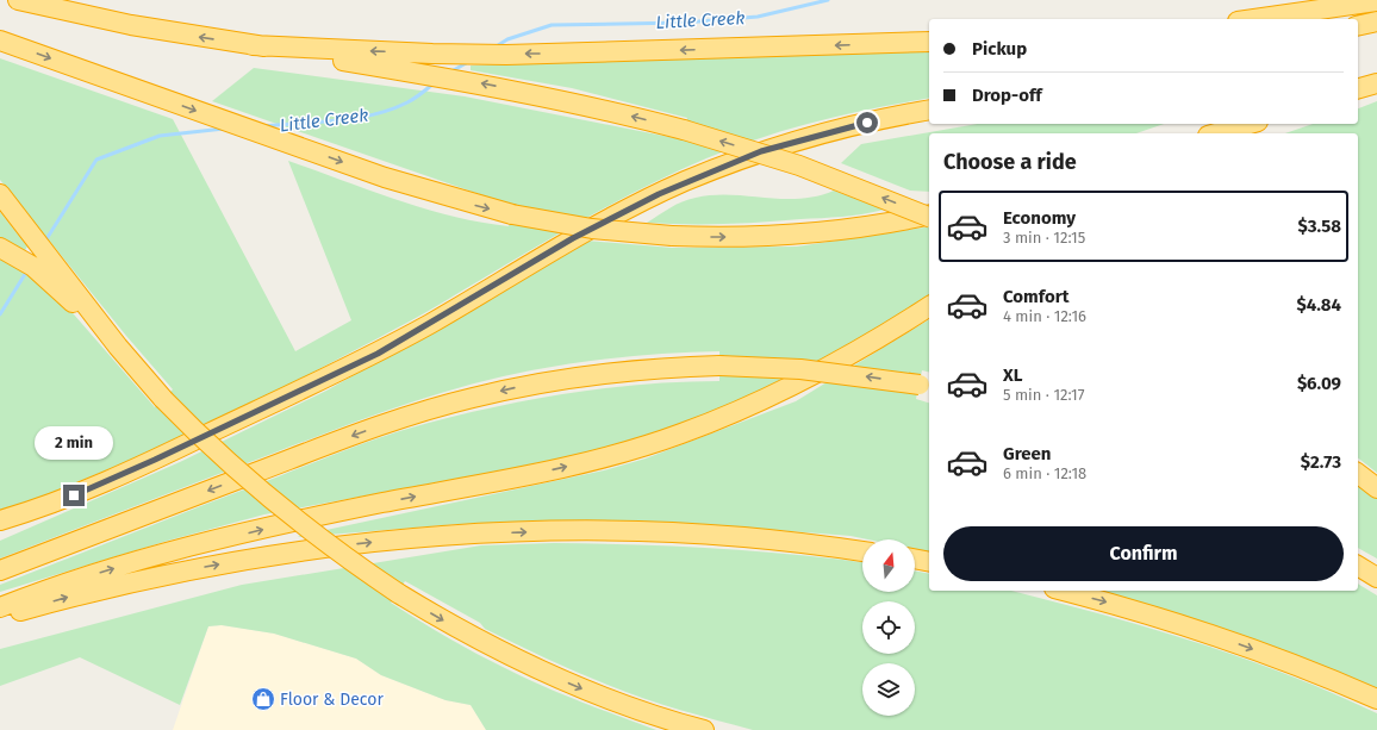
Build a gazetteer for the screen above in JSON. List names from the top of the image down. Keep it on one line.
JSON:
{"water":["Little Creek"],"places":{"shop":["Floor & Decor"]},"north":"top","page":{"banner":["Pickup","Drop-off"],"heading":"Choose a ride","list":[{"name":"Economy","note":"3 min · 12:15","value":"$3.58"},{"name":"Comfort","note":"4 min · 12:16","value":"$4.84"},{"name":"XL","note":"5 min · 12:17","value":"$6.09"},{"name":"Green","note":"6 min · 12:18","value":"$2.73"}],"bubble":"2 min","buttons":"Confirm"}}
